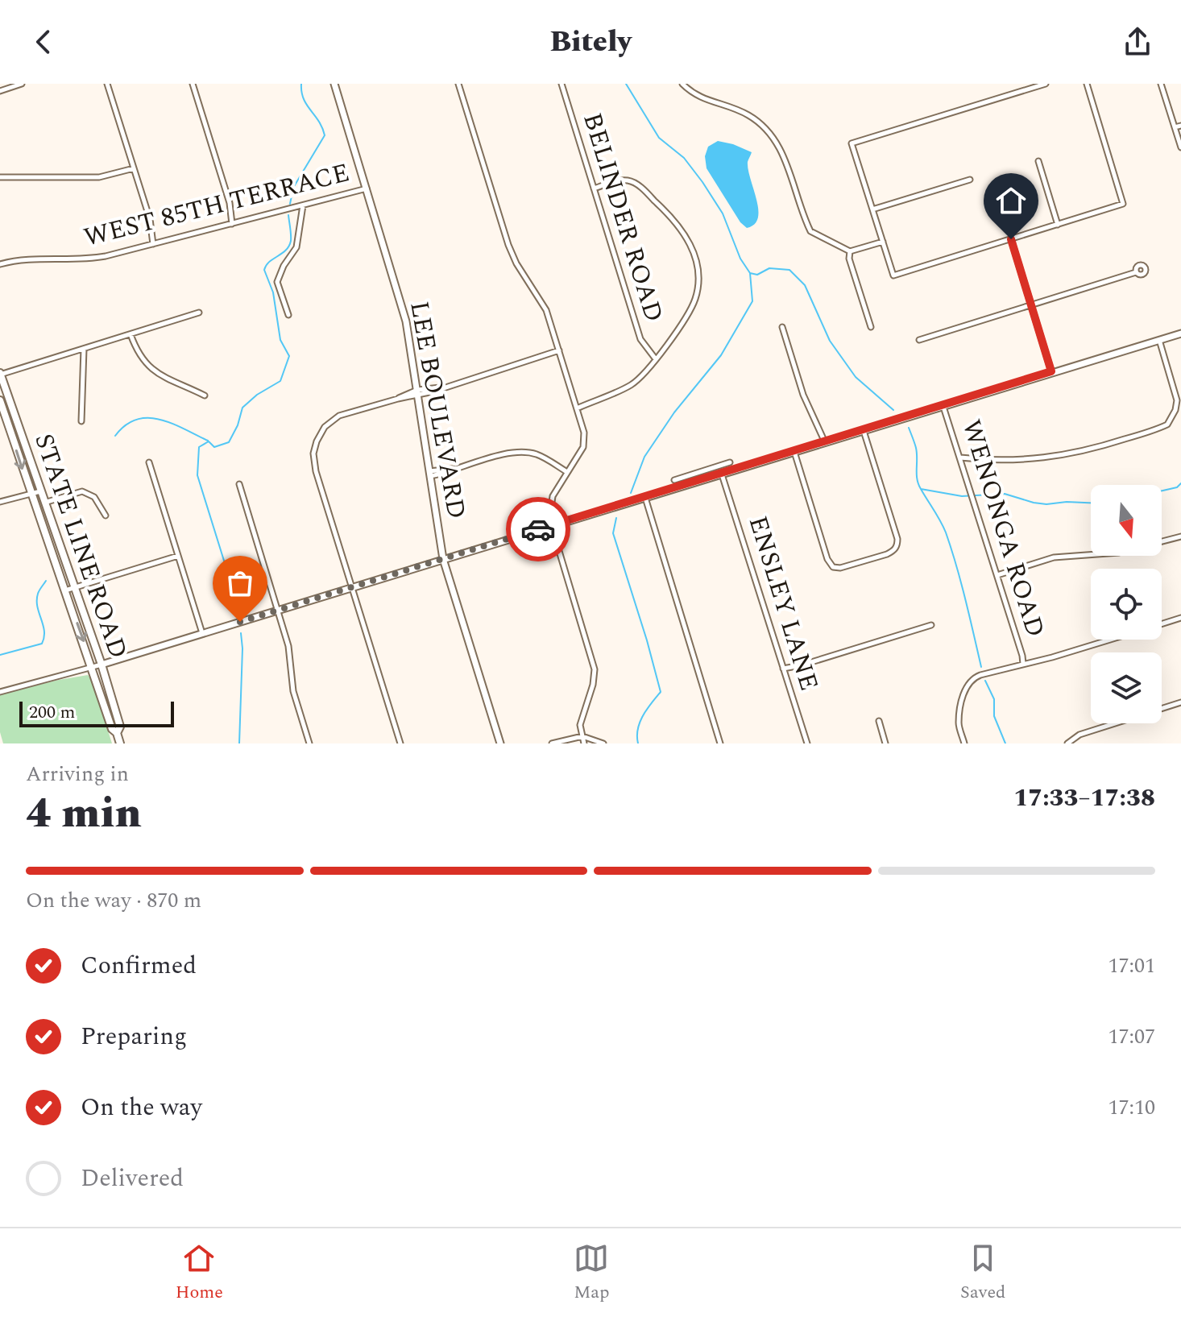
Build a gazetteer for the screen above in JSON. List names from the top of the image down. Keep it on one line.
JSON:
{"streets":{"main road":["STATE LINE ROAD"],"street":["WEST 85TH TERRACE","BELINDER ROAD","LEE BOULEVARD","WENONGA ROAD","ENSLEY LANE"]},"crossings":[["WEST 85TH TERRACE","LEE BOULEVARD"]],"scale_bar":"200 m","north":"bottom","page":{"header":"Bitely","scale":"200 m","heading":["4 min","Arriving in","17:33–17:38"],"bar":"On the way · 870 m","list":[["Confirmed","17:01"],["Preparing","17:07"],["On the way","17:10"],"Delivered"],"tabs":["Home","Map","Saved"]}}
